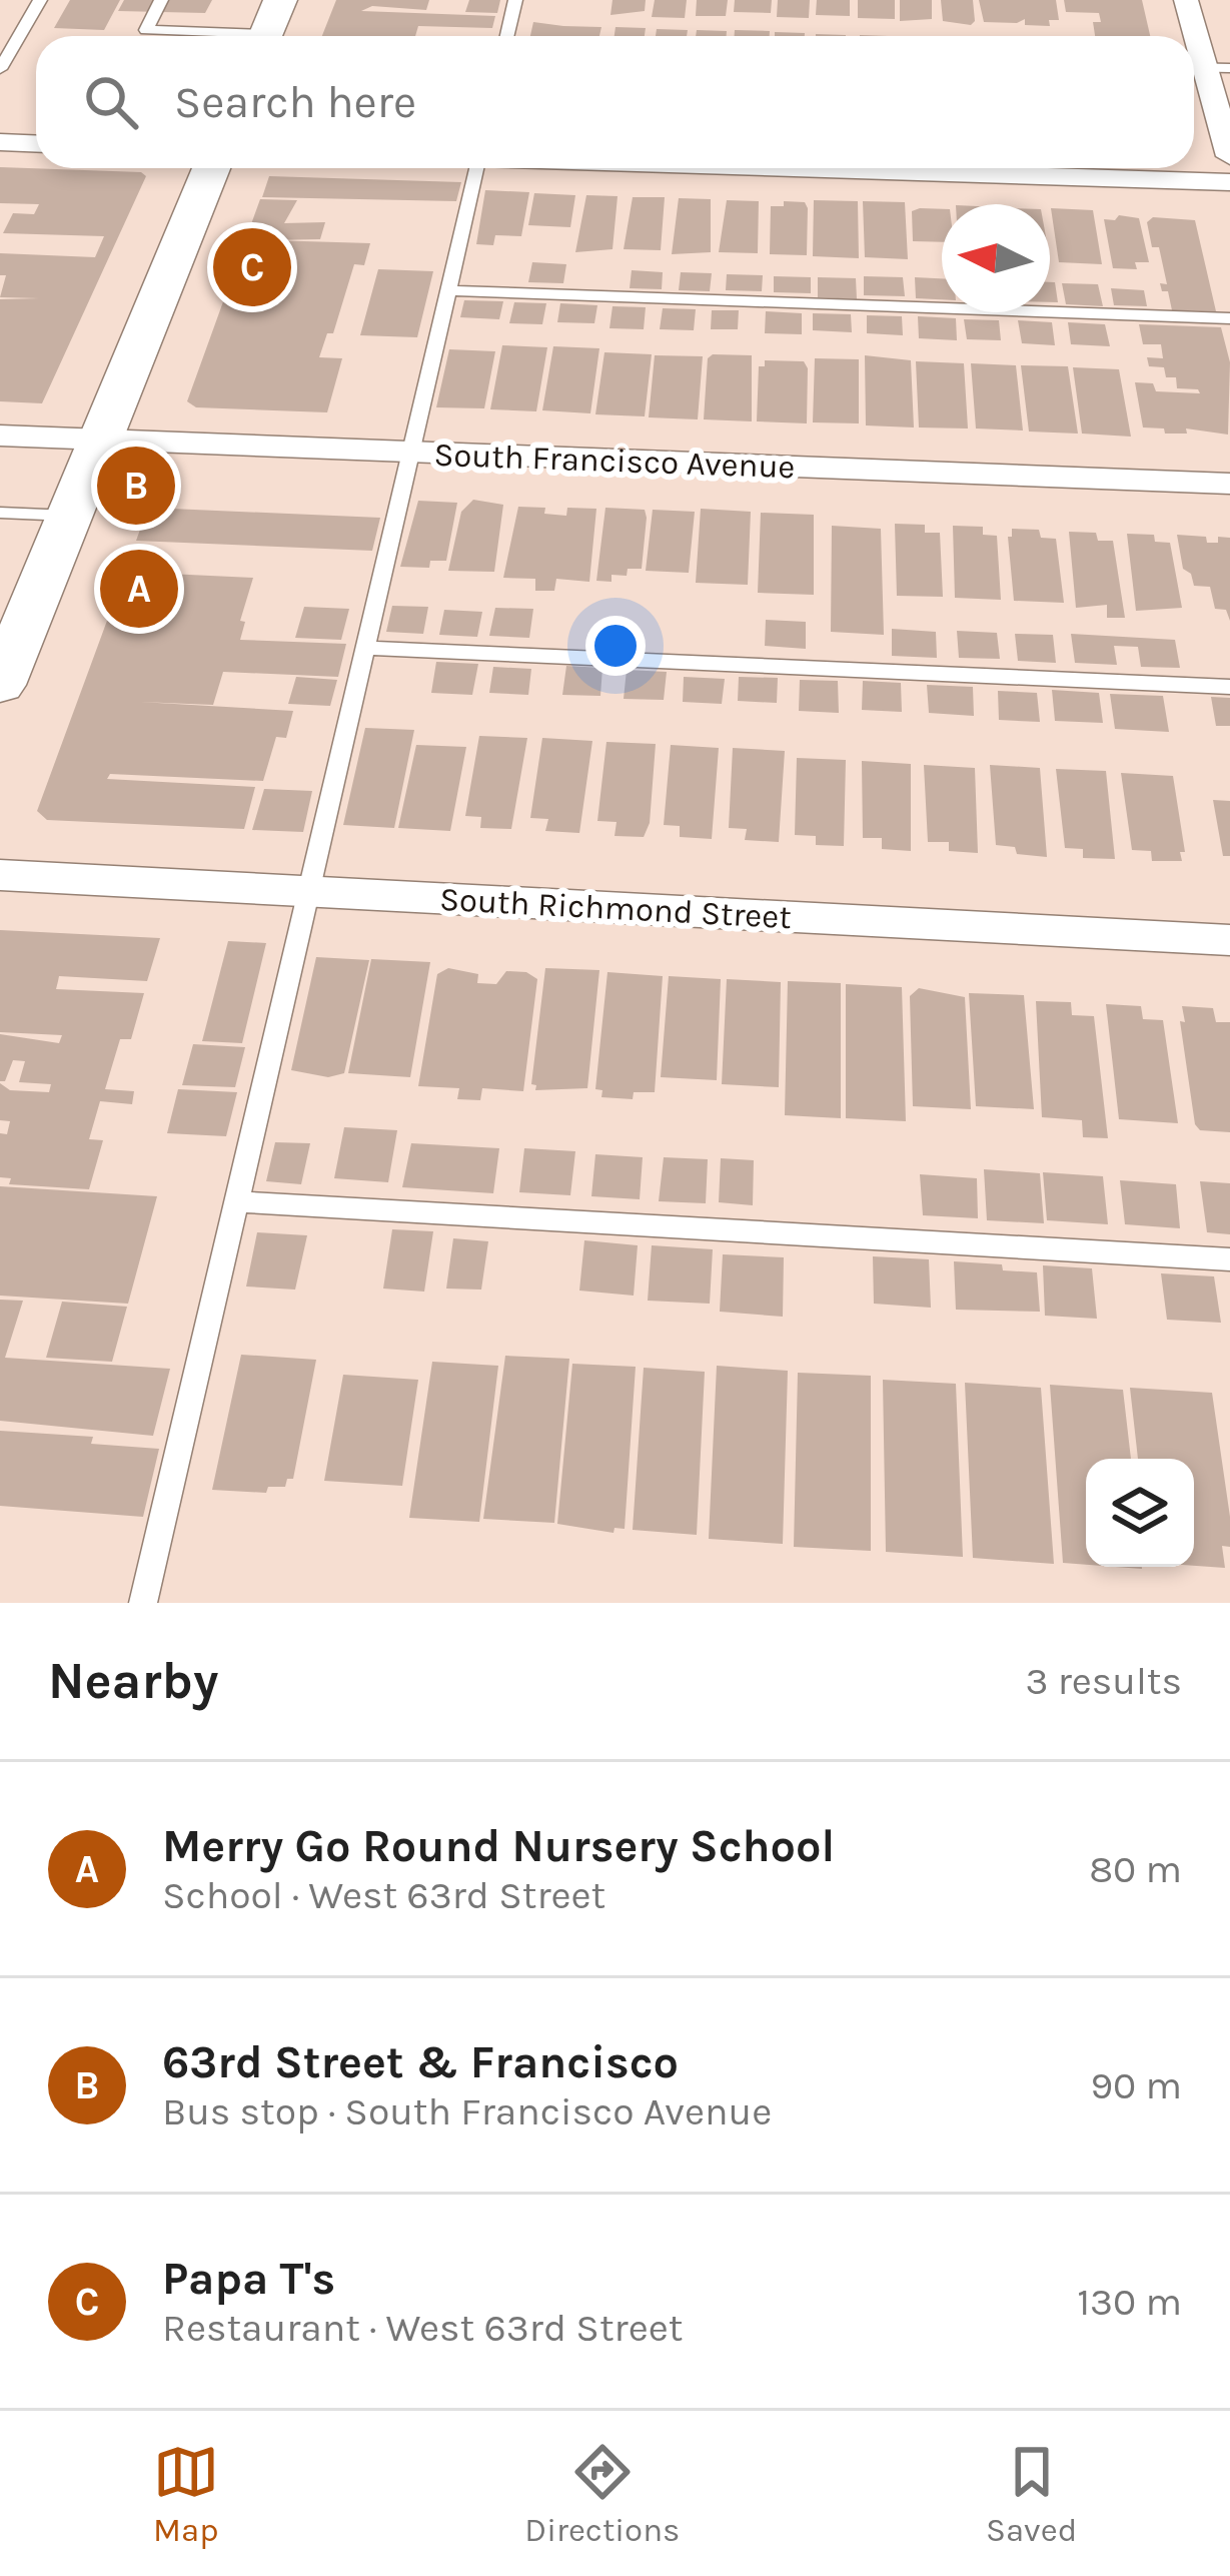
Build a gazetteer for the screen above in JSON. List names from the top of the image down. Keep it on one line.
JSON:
{"streets":{"street":["South Francisco Avenue","South Richmond Street"]},"north":"left","page":{"search":"Search here","pins":["C","B","A"],"heading":["Nearby","3 results"],"list":[{"mark":"A","name":"Merry Go Round Nursery School","note":"School · West 63rd Street","value":"80 m"},{"mark":"B","name":"63rd Street & Francisco","note":"Bus stop · South Francisco Avenue","value":"90 m"},{"mark":"C","name":"Papa T's","note":"Restaurant · West 63rd Street","value":"130 m"}],"nav":["Map","Directions","Saved"]}}
